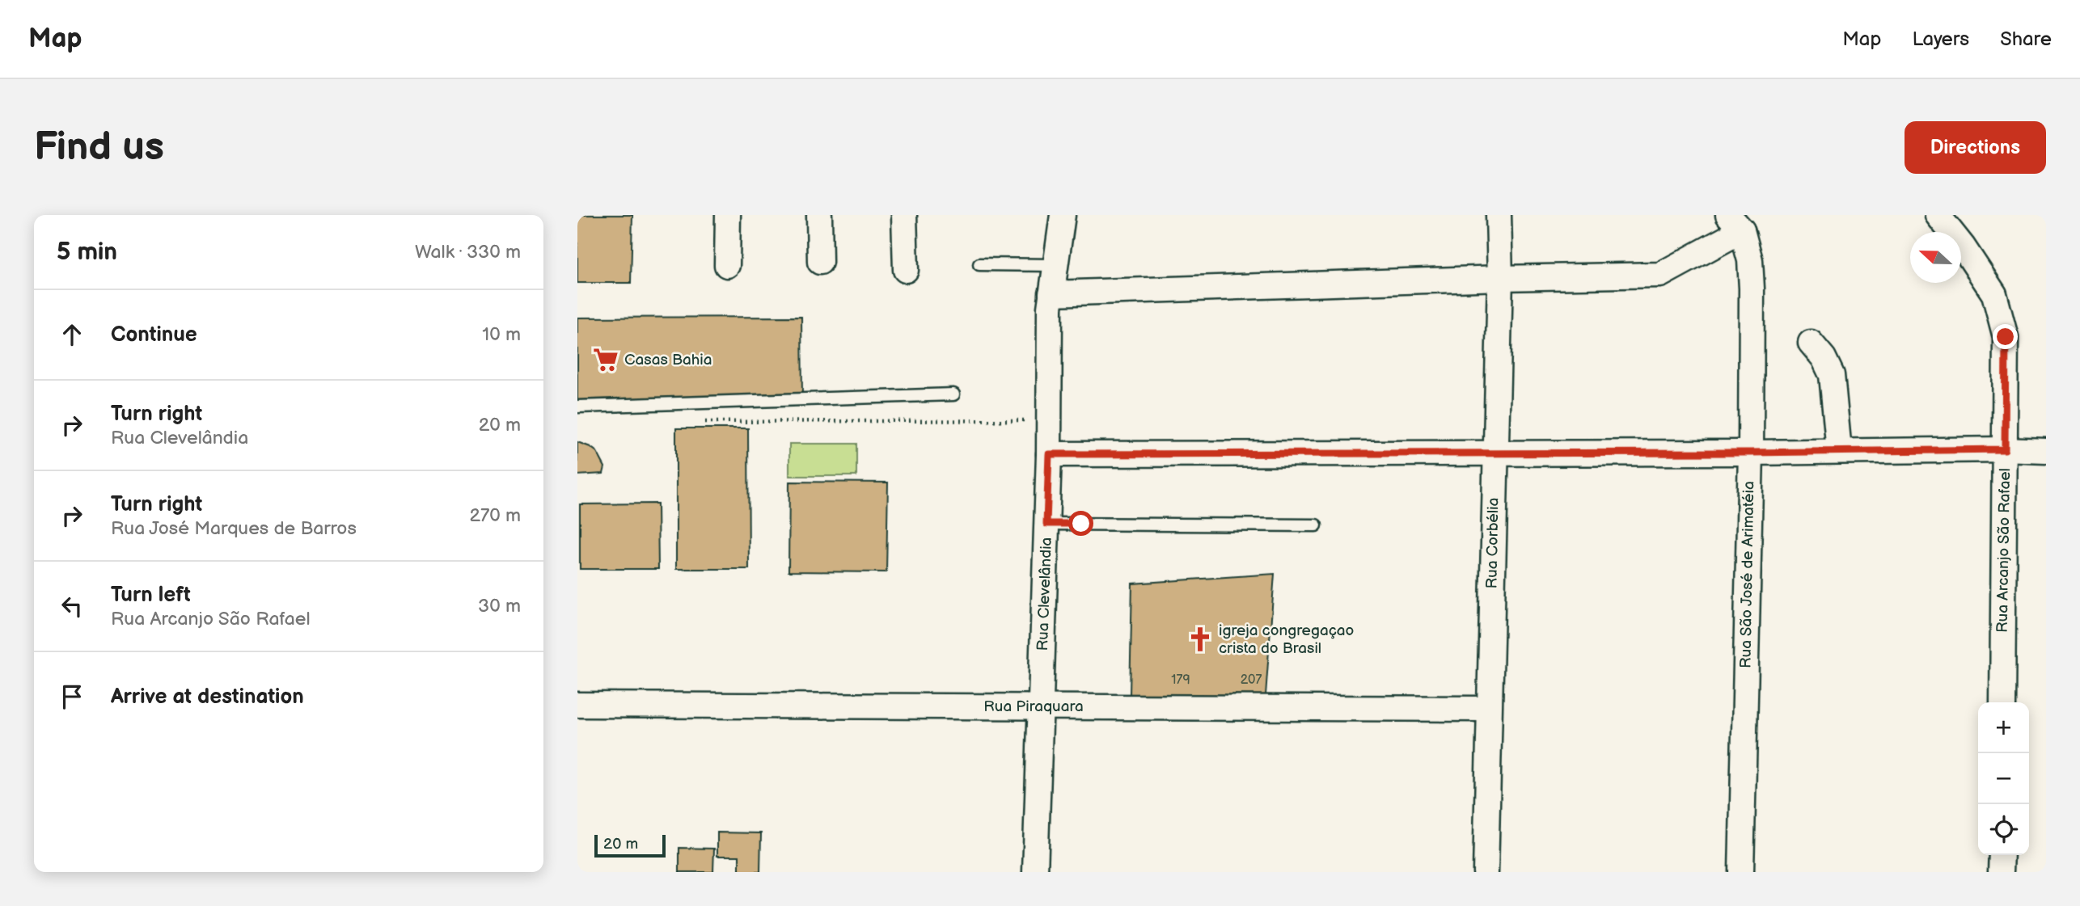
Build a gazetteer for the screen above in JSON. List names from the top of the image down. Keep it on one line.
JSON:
{"streets":{"street":["Rua Corbélia","Rua Arcanjo São Rafael","Rua São José de Arimatéia","Rua Clevelândia","Rua Piraquara"]},"crossings":[["Rua Corbélia","Rua Piraquara"],["Rua Clevelândia","Rua Piraquara"]],"places":{"supermarket":["Casas Bahia"],"church":["igreja congregaçao crista do Brasil"]},"house_numbers":["179","207"],"scale_bar":"20 m","north":"left","page":{"header":"Map","nav":["Map","Layers","Share"],"buttons":"Directions","title":"Find us","heading":["5 min","Walk · 330 m"],"list":[["Continue","10 m"],["Turn right","Rua Clevelândia","20 m"],["Turn right","Rua José Marques de Barros","270 m"],["Turn left","Rua Arcanjo São Rafael","30 m"],"Arrive at destination"],"map_buttons":["+","−"],"scale":"20 m"}}
